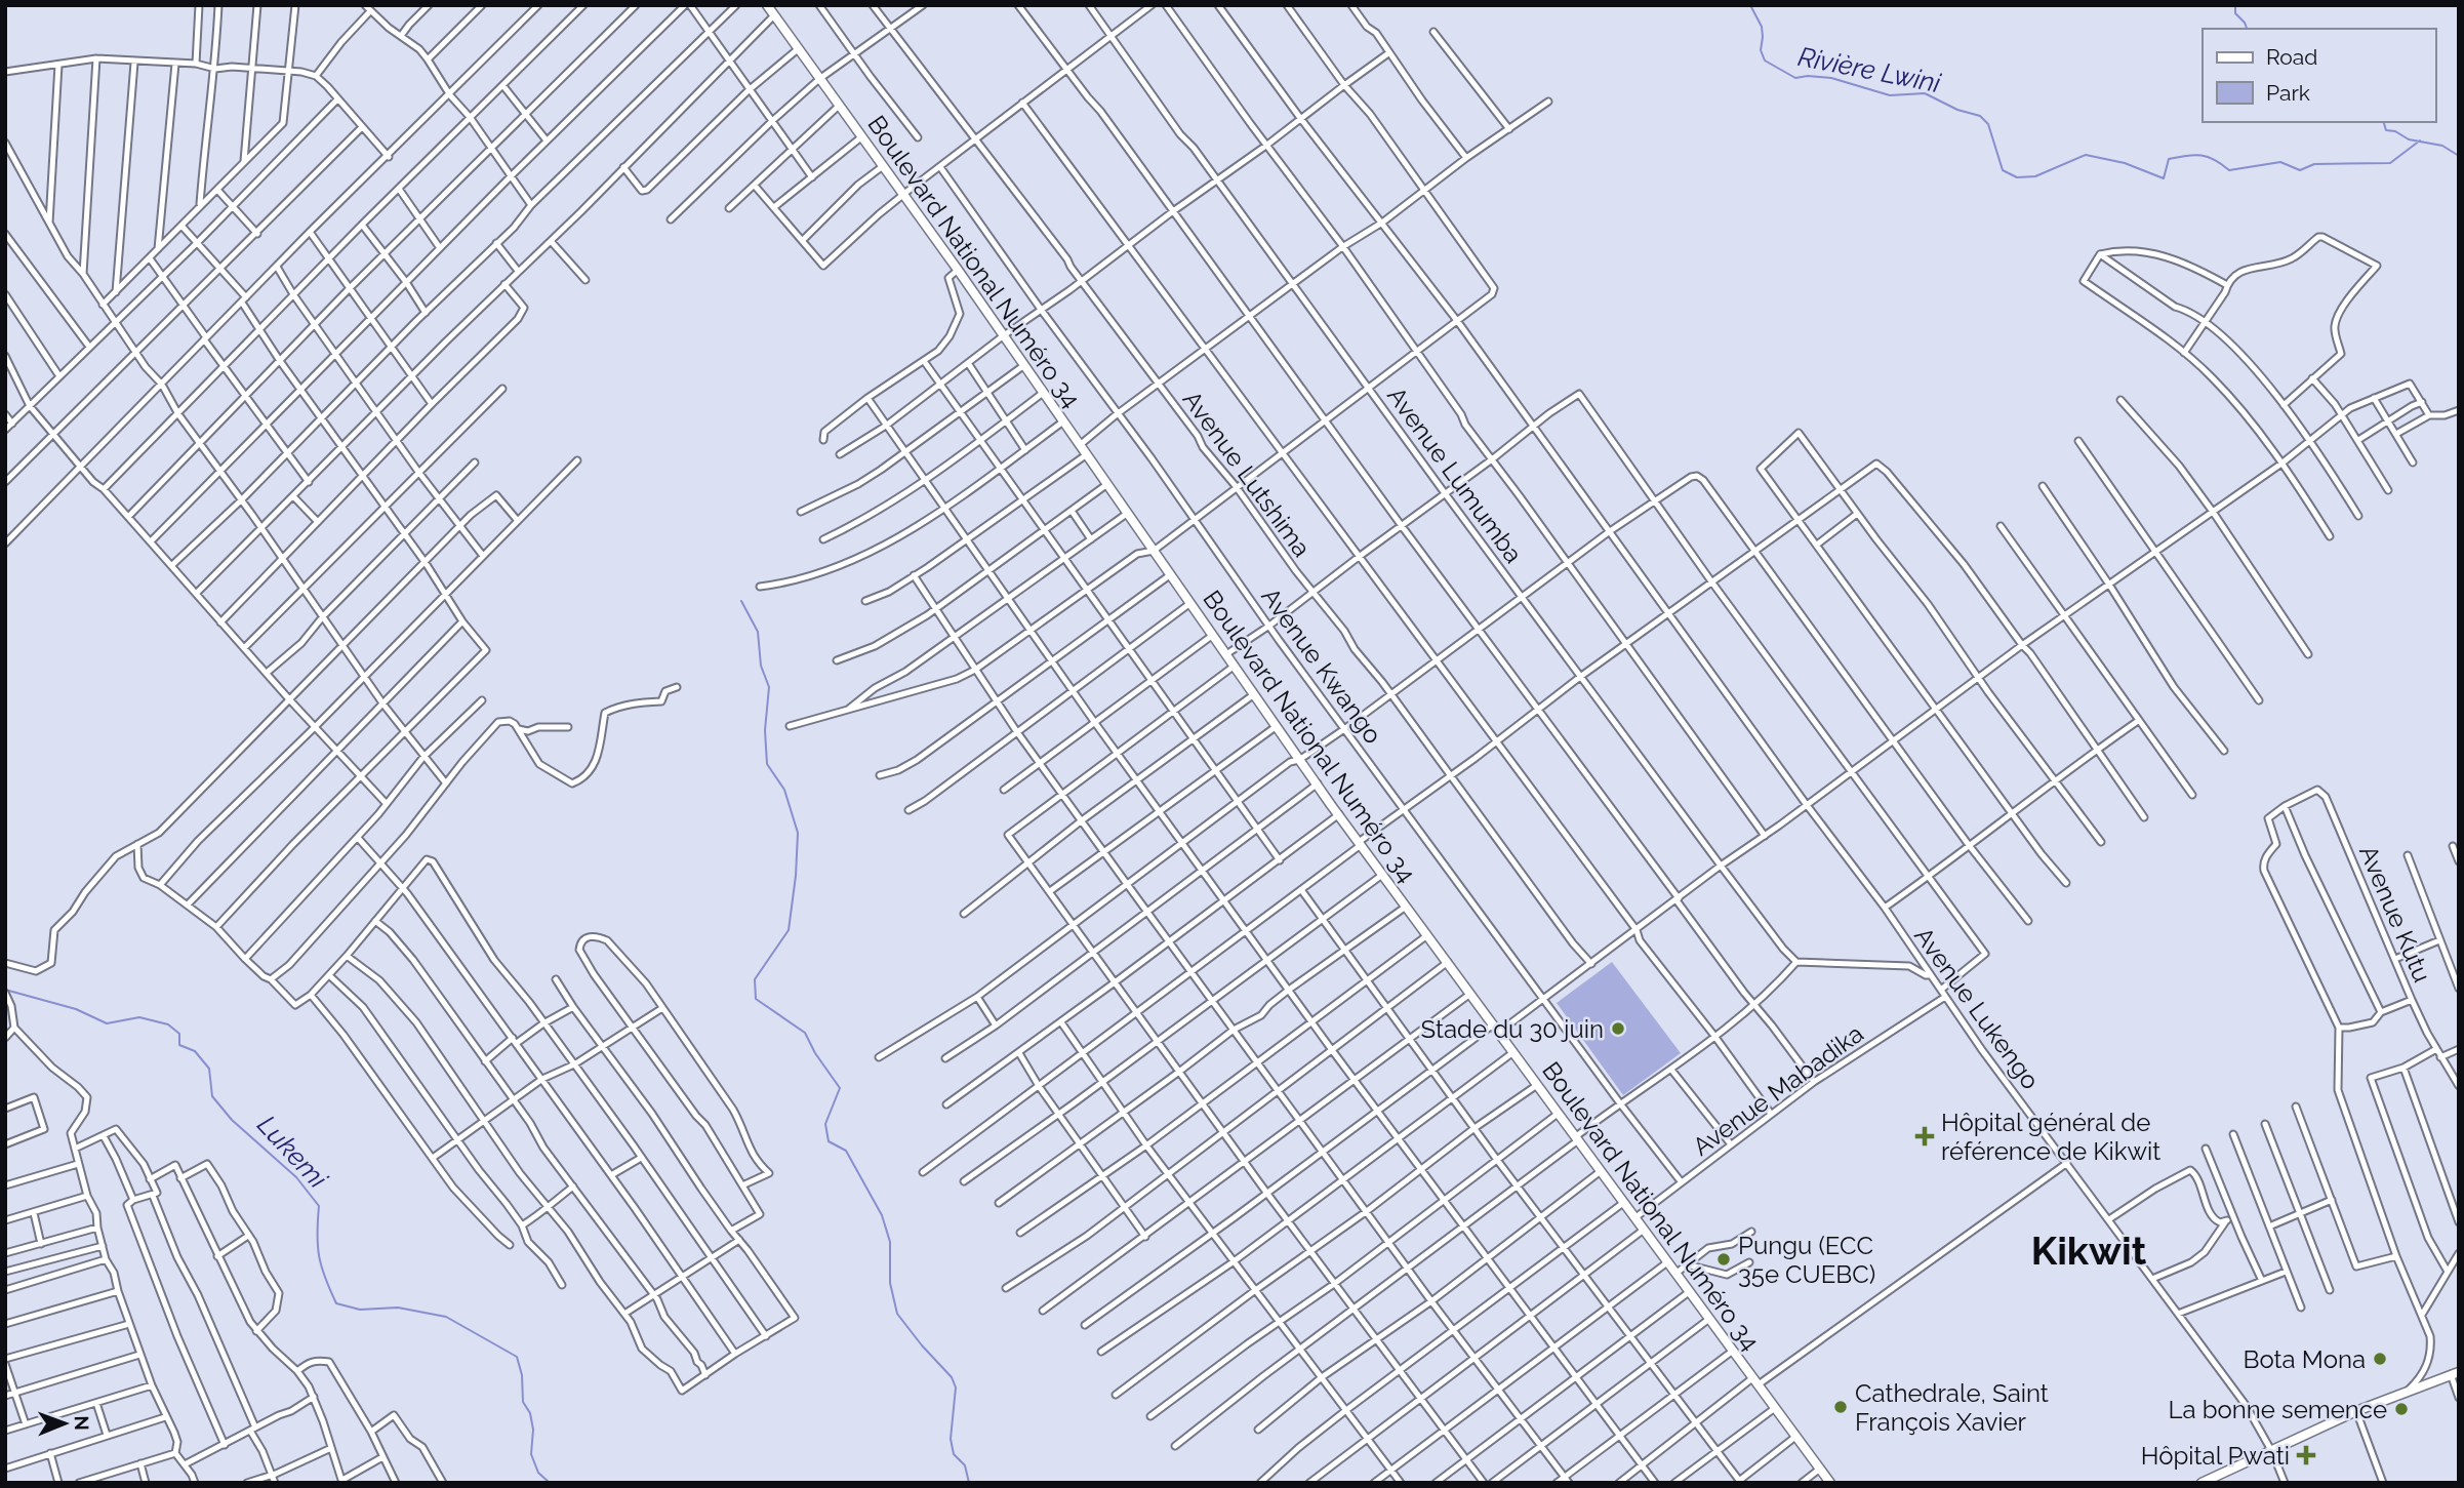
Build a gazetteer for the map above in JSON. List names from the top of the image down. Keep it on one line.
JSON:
{"streets":{"main road":["Boulevard National Numéro 34"],"street":["Avenue Lutshima","Avenue Lumumba","Avenue Kwango","Avenue Kutu","Avenue Lukengo","Avenue Mabadika"]},"crossings":[["Boulevard National Numéro 34","Avenue Mabadika"],["Avenue Kwango","Avenue Mabadika"],["Avenue Lukengo","Avenue Mabadika"]],"districts":["Kikwit"],"water":["Rivière Lwini","Lukemi"],"places":{"other":["Stade du 30 juin","Pungu (ECC 35e CUEBC)","Bota Mona","Cathedrale, Saint François Xavier","La bonne semence"],"health":["Hôpital général de référence de Kikwit","Hôpital Pwati"]},"legend":["Road","Park"],"north":"right"}
